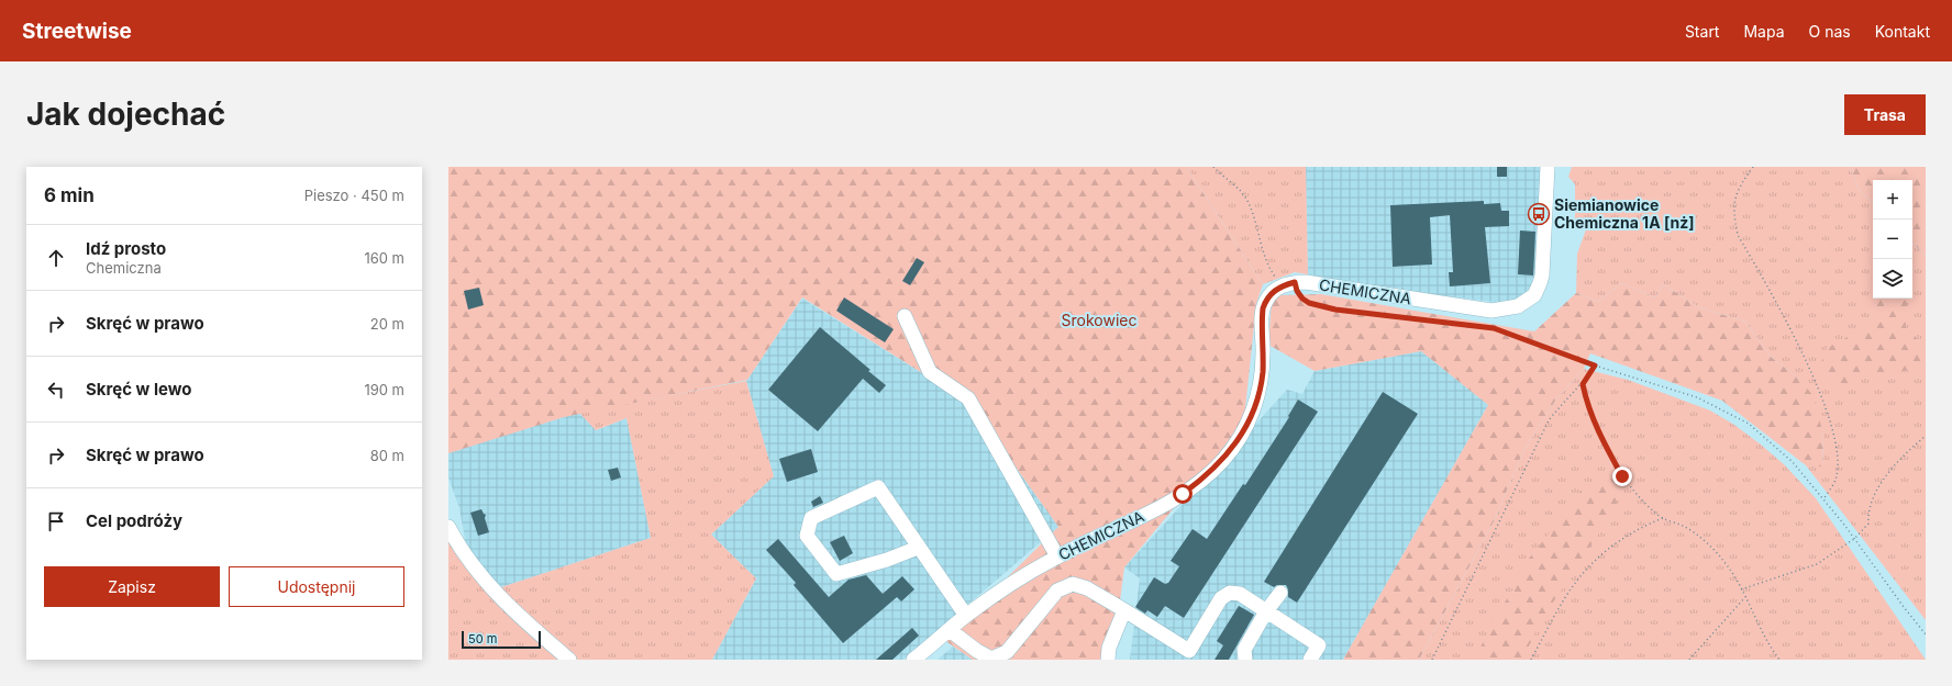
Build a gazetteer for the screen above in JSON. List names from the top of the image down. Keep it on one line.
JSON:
{"streets":{"street":["CHEMICZNA"]},"parks":["Srokowiec"],"places":{"bus stop":["Siemianowice Chemiczna 1A [nż]"]},"scale_bar":"50 m","page":{"header":"Streetwise","nav":["Start","Mapa","O nas","Kontakt"],"buttons":["Trasa",["Zapisz","Udostępnij"]],"title":"Jak dojechać","heading":["6 min","Pieszo · 450 m"],"map_buttons":["+","−"],"list":[["Idź prosto","Chemiczna","160 m"],["Skręć w prawo","20 m"],["Skręć w lewo","190 m"],["Skręć w prawo","80 m"],"Cel podróży"],"scale":"50 m"}}
